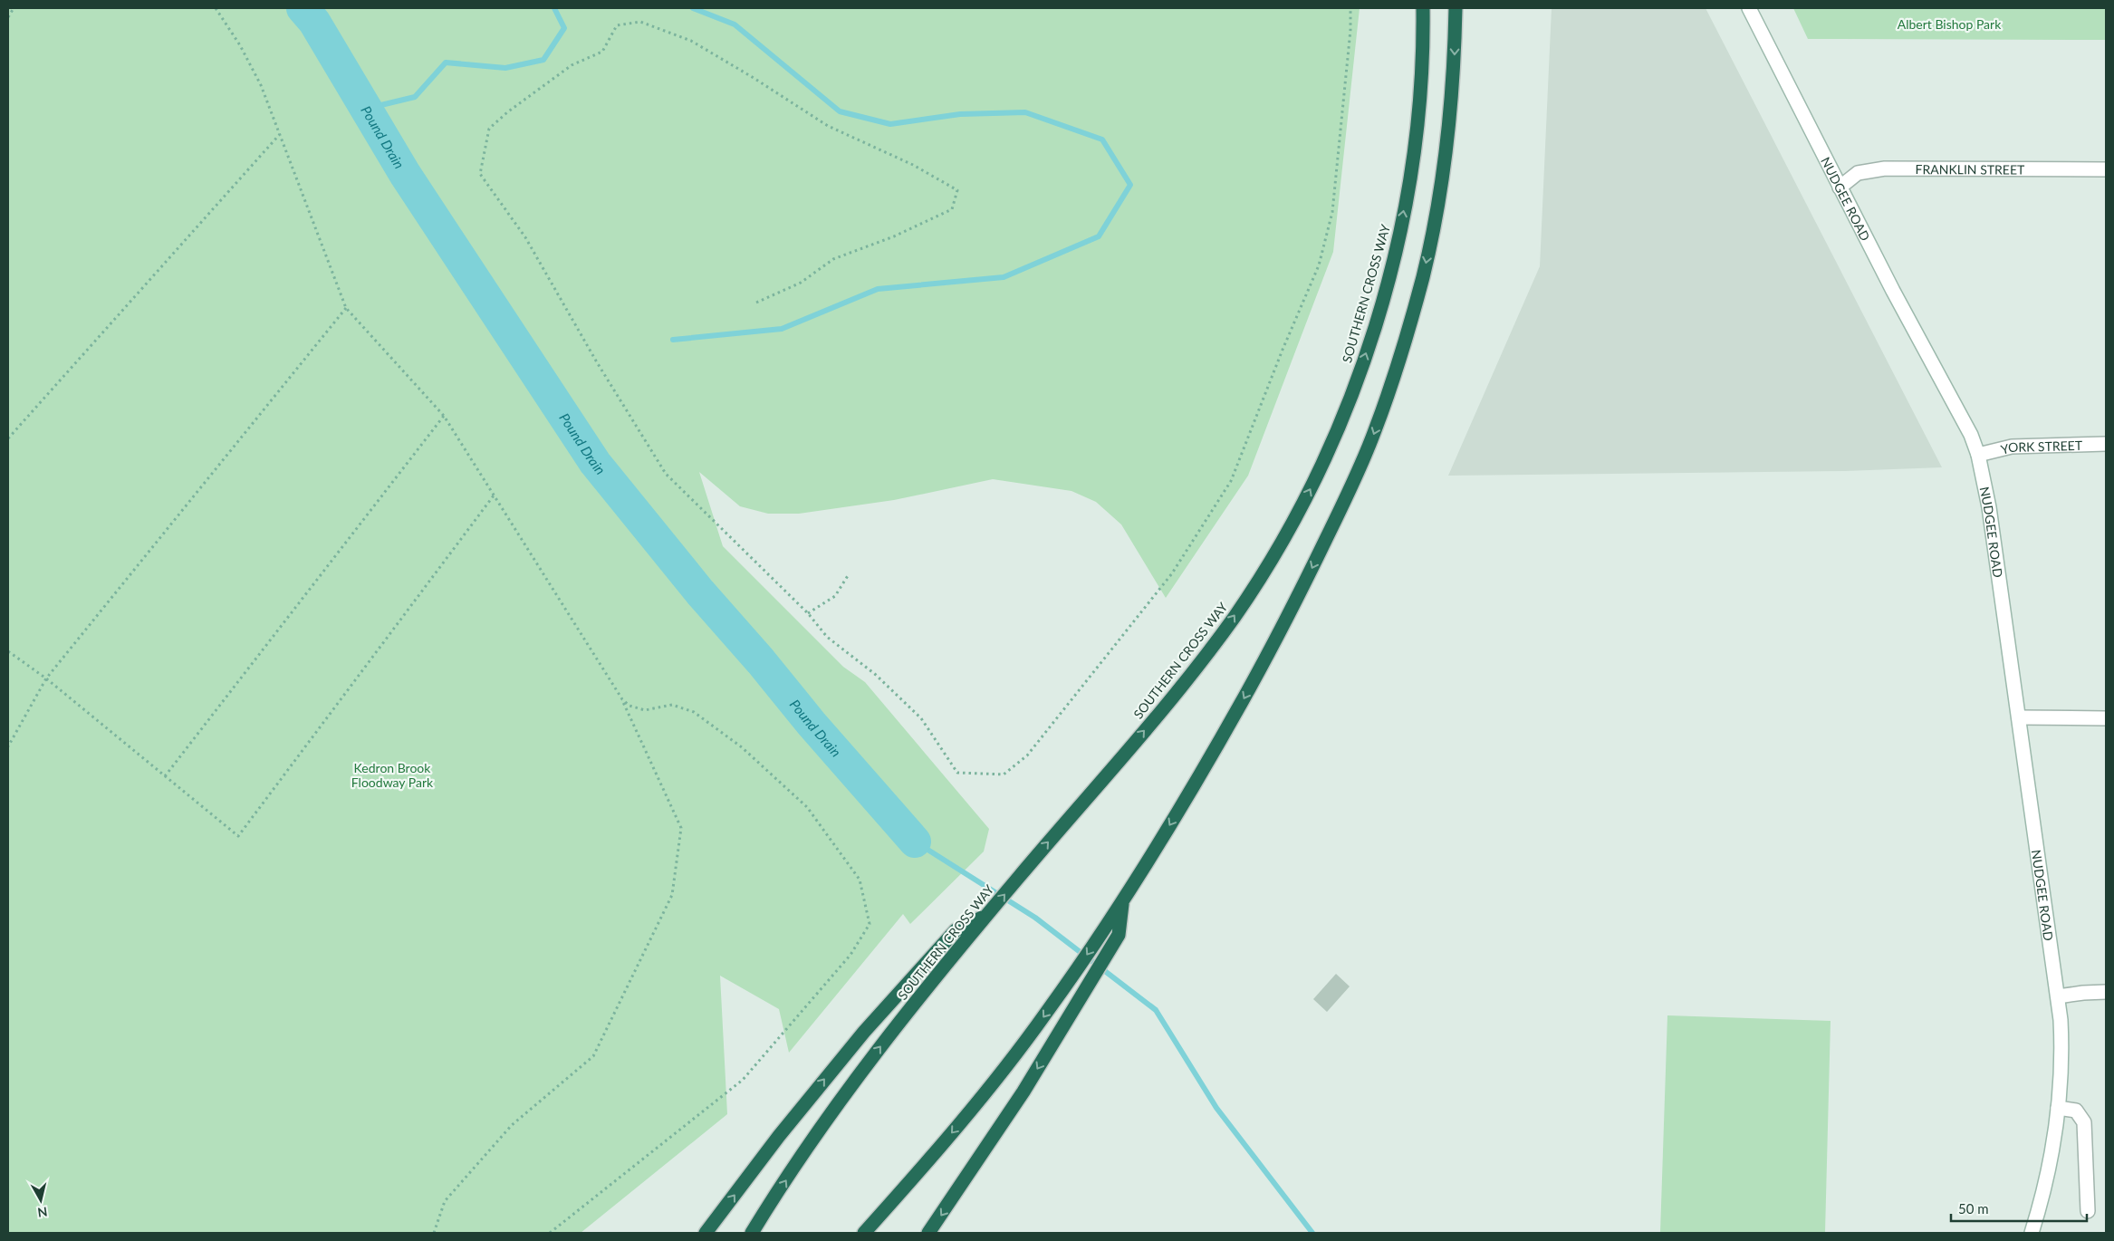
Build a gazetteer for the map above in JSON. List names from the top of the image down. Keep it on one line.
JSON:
{"streets":{"highway":["SOUTHERN CROSS WAY"],"main road":["FRANKLIN STREET","NUDGEE ROAD","YORK STREET"]},"crossings":[["FRANKLIN STREET","NUDGEE ROAD"],["NUDGEE ROAD","YORK STREET"]],"water":["Pound Drain"],"parks":["Albert Bishop Park","Kedron Brook Floodway Park"],"scale_bar":"50 m","north":"bottom"}
